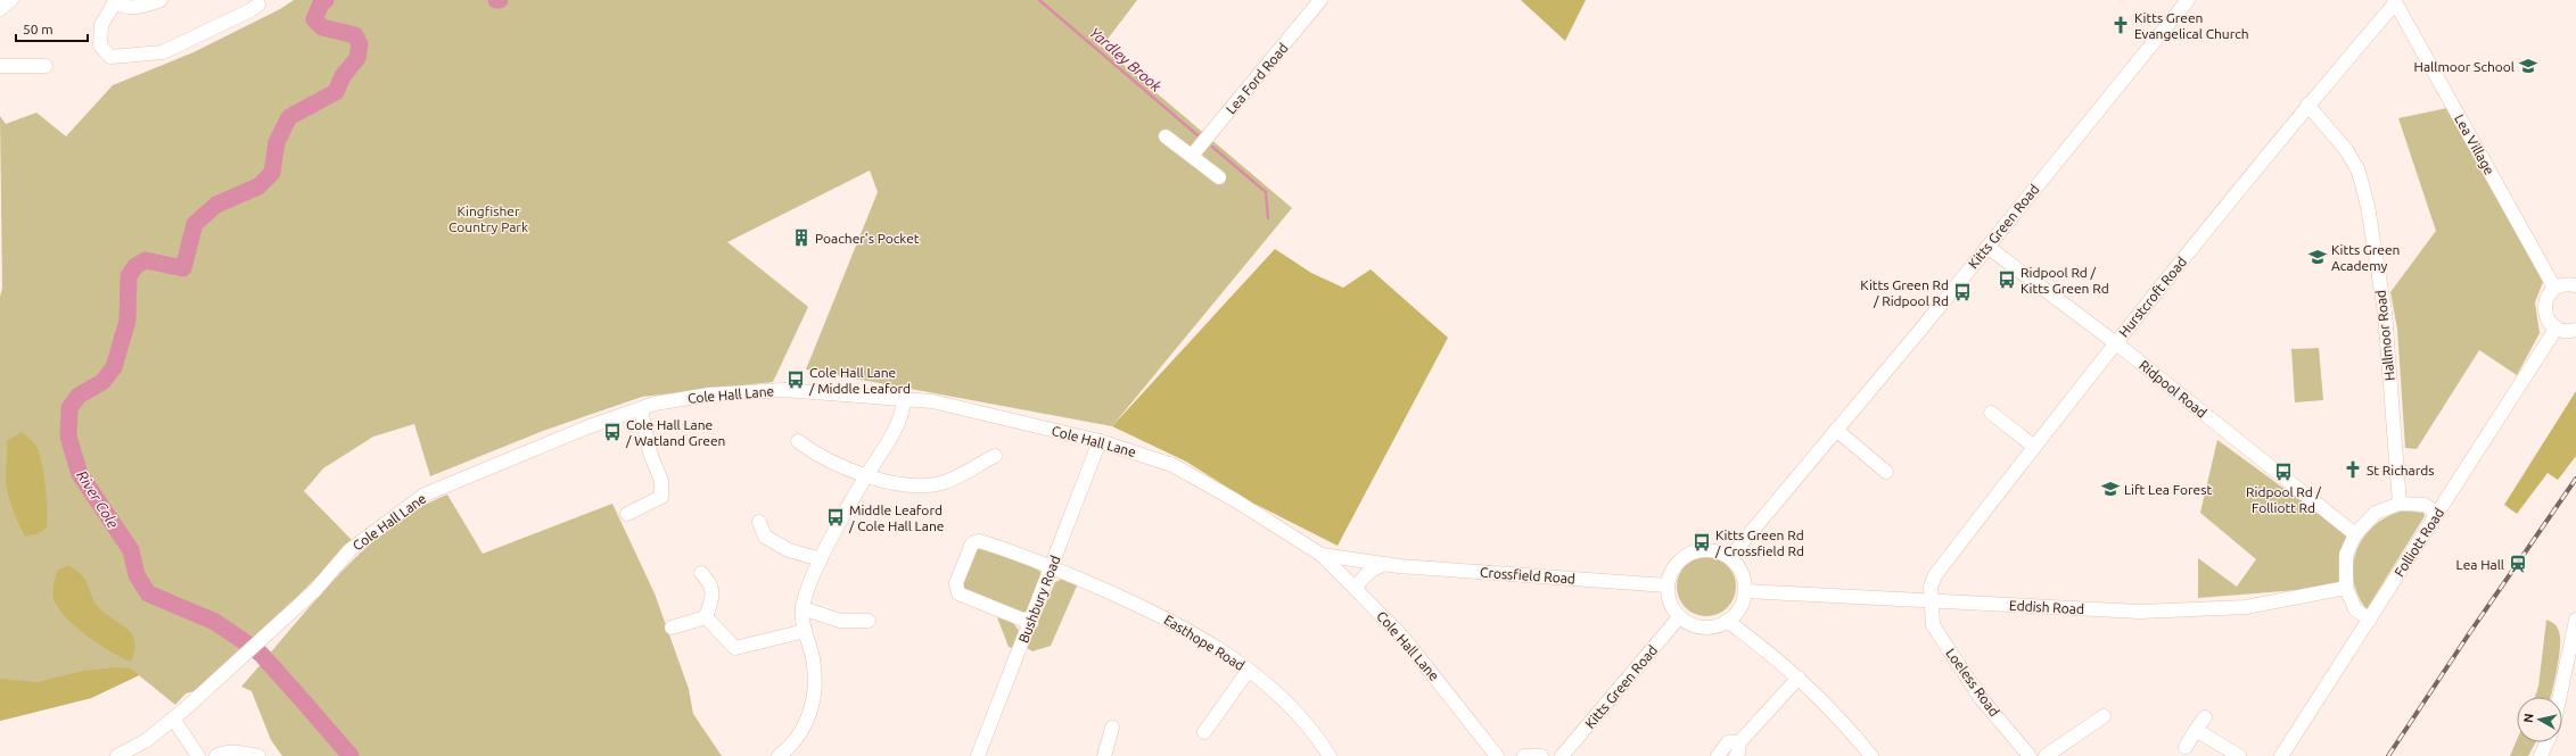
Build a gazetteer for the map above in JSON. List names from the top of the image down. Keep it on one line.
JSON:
{"streets":{"street":["Lea Ford Road","Lea Village","Kitts Green Road","Hurstcroft Road","Hallmoor Road","Ridpool Road","Cole Hall Lane","Folliott Road","Crossfield Road","Bushbury Road","Eddish Road","Easthope Road","Loeless Road"]},"crossings":[["Lea Village","Hurstcroft Road"],["Kitts Green Road","Ridpool Road"],["Kitts Green Road","Crossfield Road"],["Kitts Green Road","Eddish Road"],["Hurstcroft Road","Hallmoor Road"],["Hurstcroft Road","Ridpool Road"],["Hurstcroft Road","Eddish Road"],["Hurstcroft Road","Loeless Road"],["Cole Hall Lane","Crossfield Road"],["Cole Hall Lane","Bushbury Road"],["Crossfield Road","Eddish Road"],["Bushbury Road","Easthope Road"],["Eddish Road","Loeless Road"]],"water":["Yardley Brook","River Cole"],"parks":["Kingfisher Country Park"],"places":{"church":["Kitts Green Evangelical Church","St Richards"],"school or university":["Hallmoor School","Kitts Green Academy","Lift Lea Forest"],"building":["Poacher's Pocket"],"bus stop":["Ridpool Rd / Kitts Green Rd","Kitts Green Rd / Ridpool Rd","Cole Hall Lane / Middle Leaford","Cole Hall Lane / Watland Green","Ridpool Rd / Folliott Rd","Middle Leaford / Cole Hall Lane","Kitts Green Rd / Crossfield Rd"],"station":["Lea Hall"]},"scale_bar":"50 m","north":"left"}
